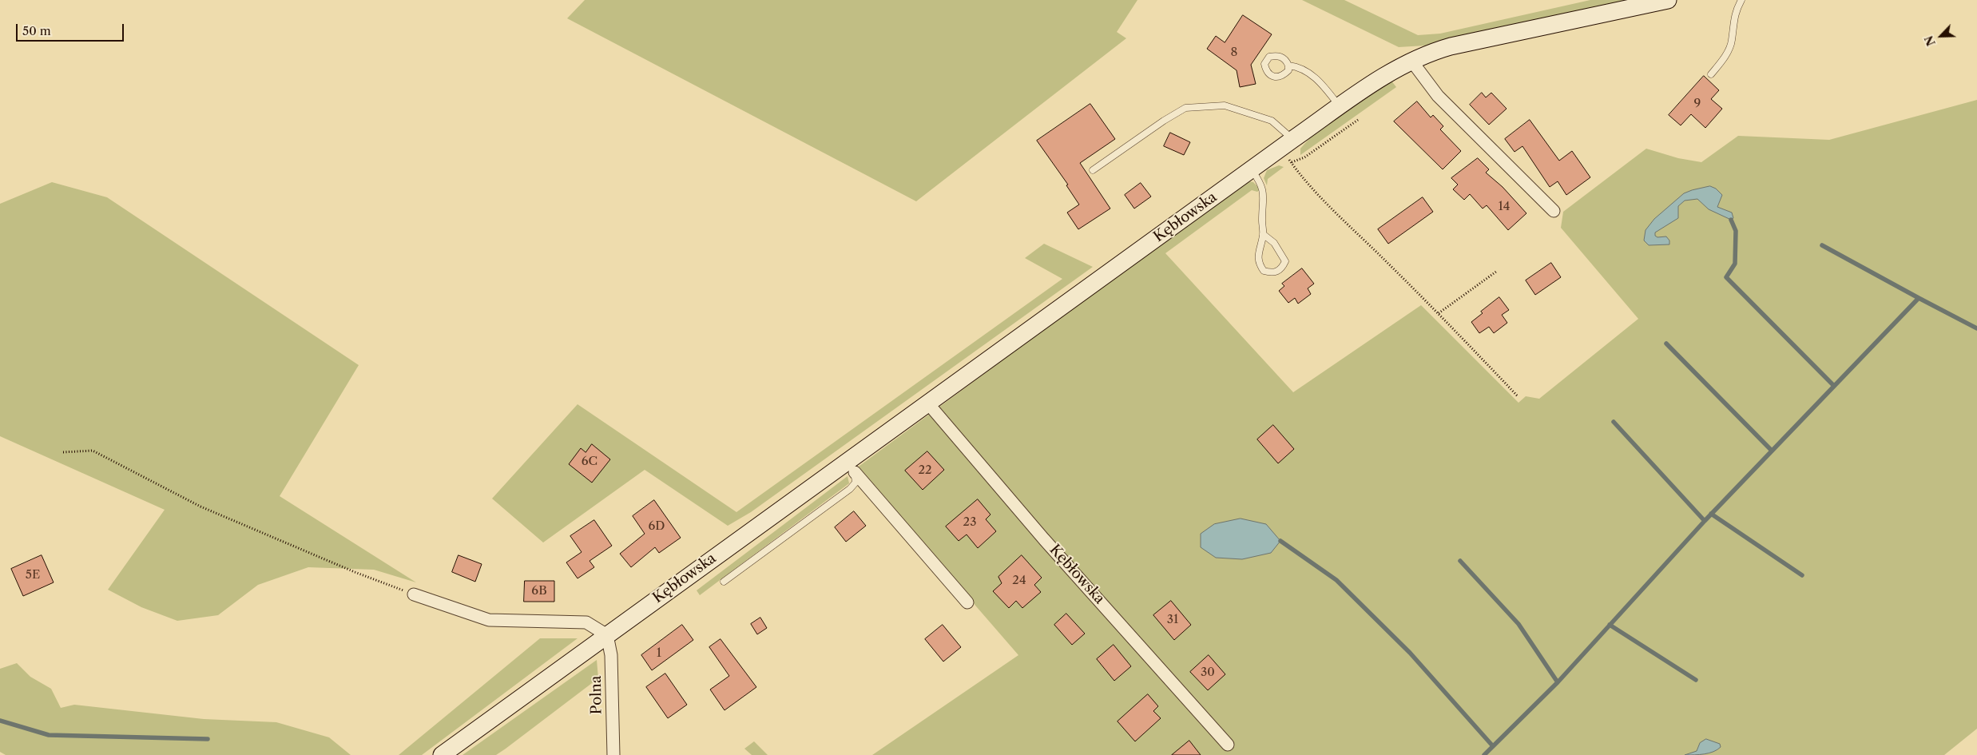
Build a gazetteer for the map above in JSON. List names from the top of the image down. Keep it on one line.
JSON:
{"streets":{"street":["Kębłowska","Polna"]},"crossings":[["Kębłowska","Polna"]],"house_numbers":["8","9","14","6C","22","23","6D","5E","24","6B","31","1","30"],"scale_bar":"50 m","north":"bottom left"}
